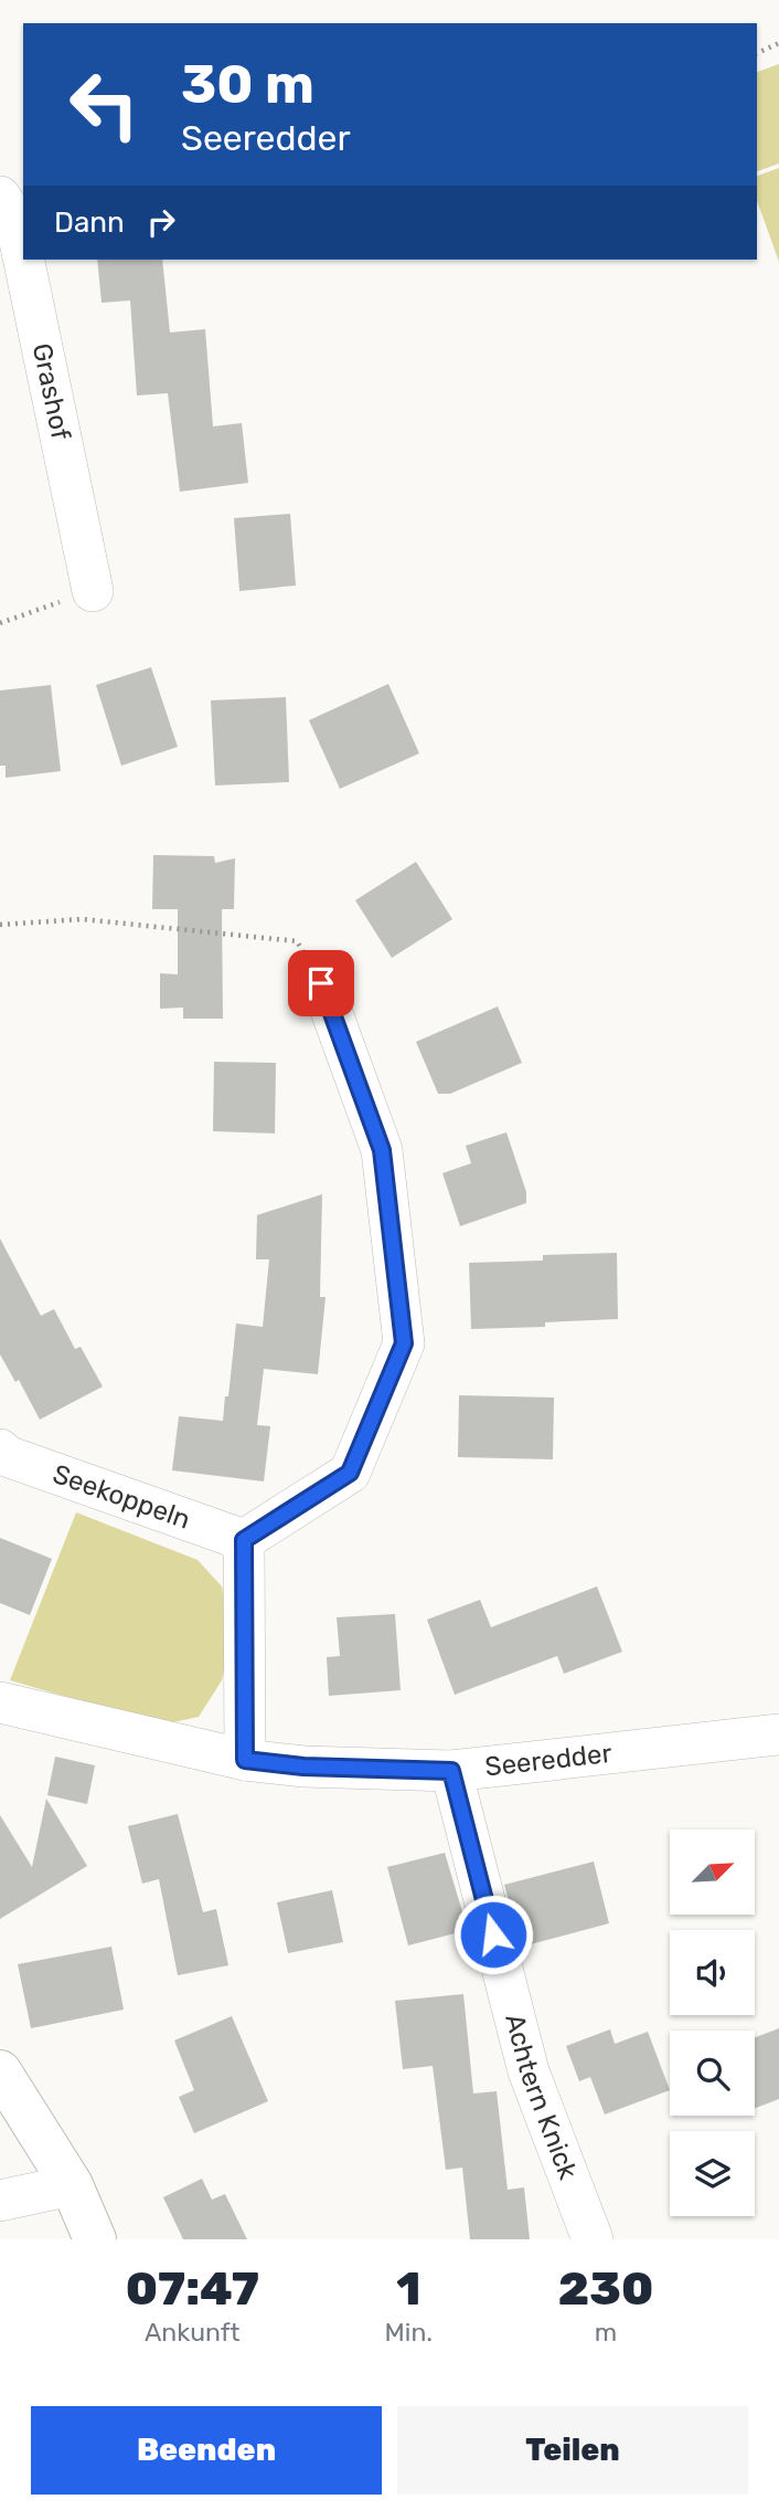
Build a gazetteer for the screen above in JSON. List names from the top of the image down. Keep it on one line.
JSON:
{"streets":{"street":["Grashof","Seekoppeln","Seeredder","Achtern Knick"]},"crossings":[["Seeredder","Achtern Knick"]],"north":"top right","page":{"turn":["30 m","Seeredder"],"then":"Dann","eta":["07:47","Ankunft","1","Min.","230","m"],"buttons":["Beenden","Teilen"]}}
